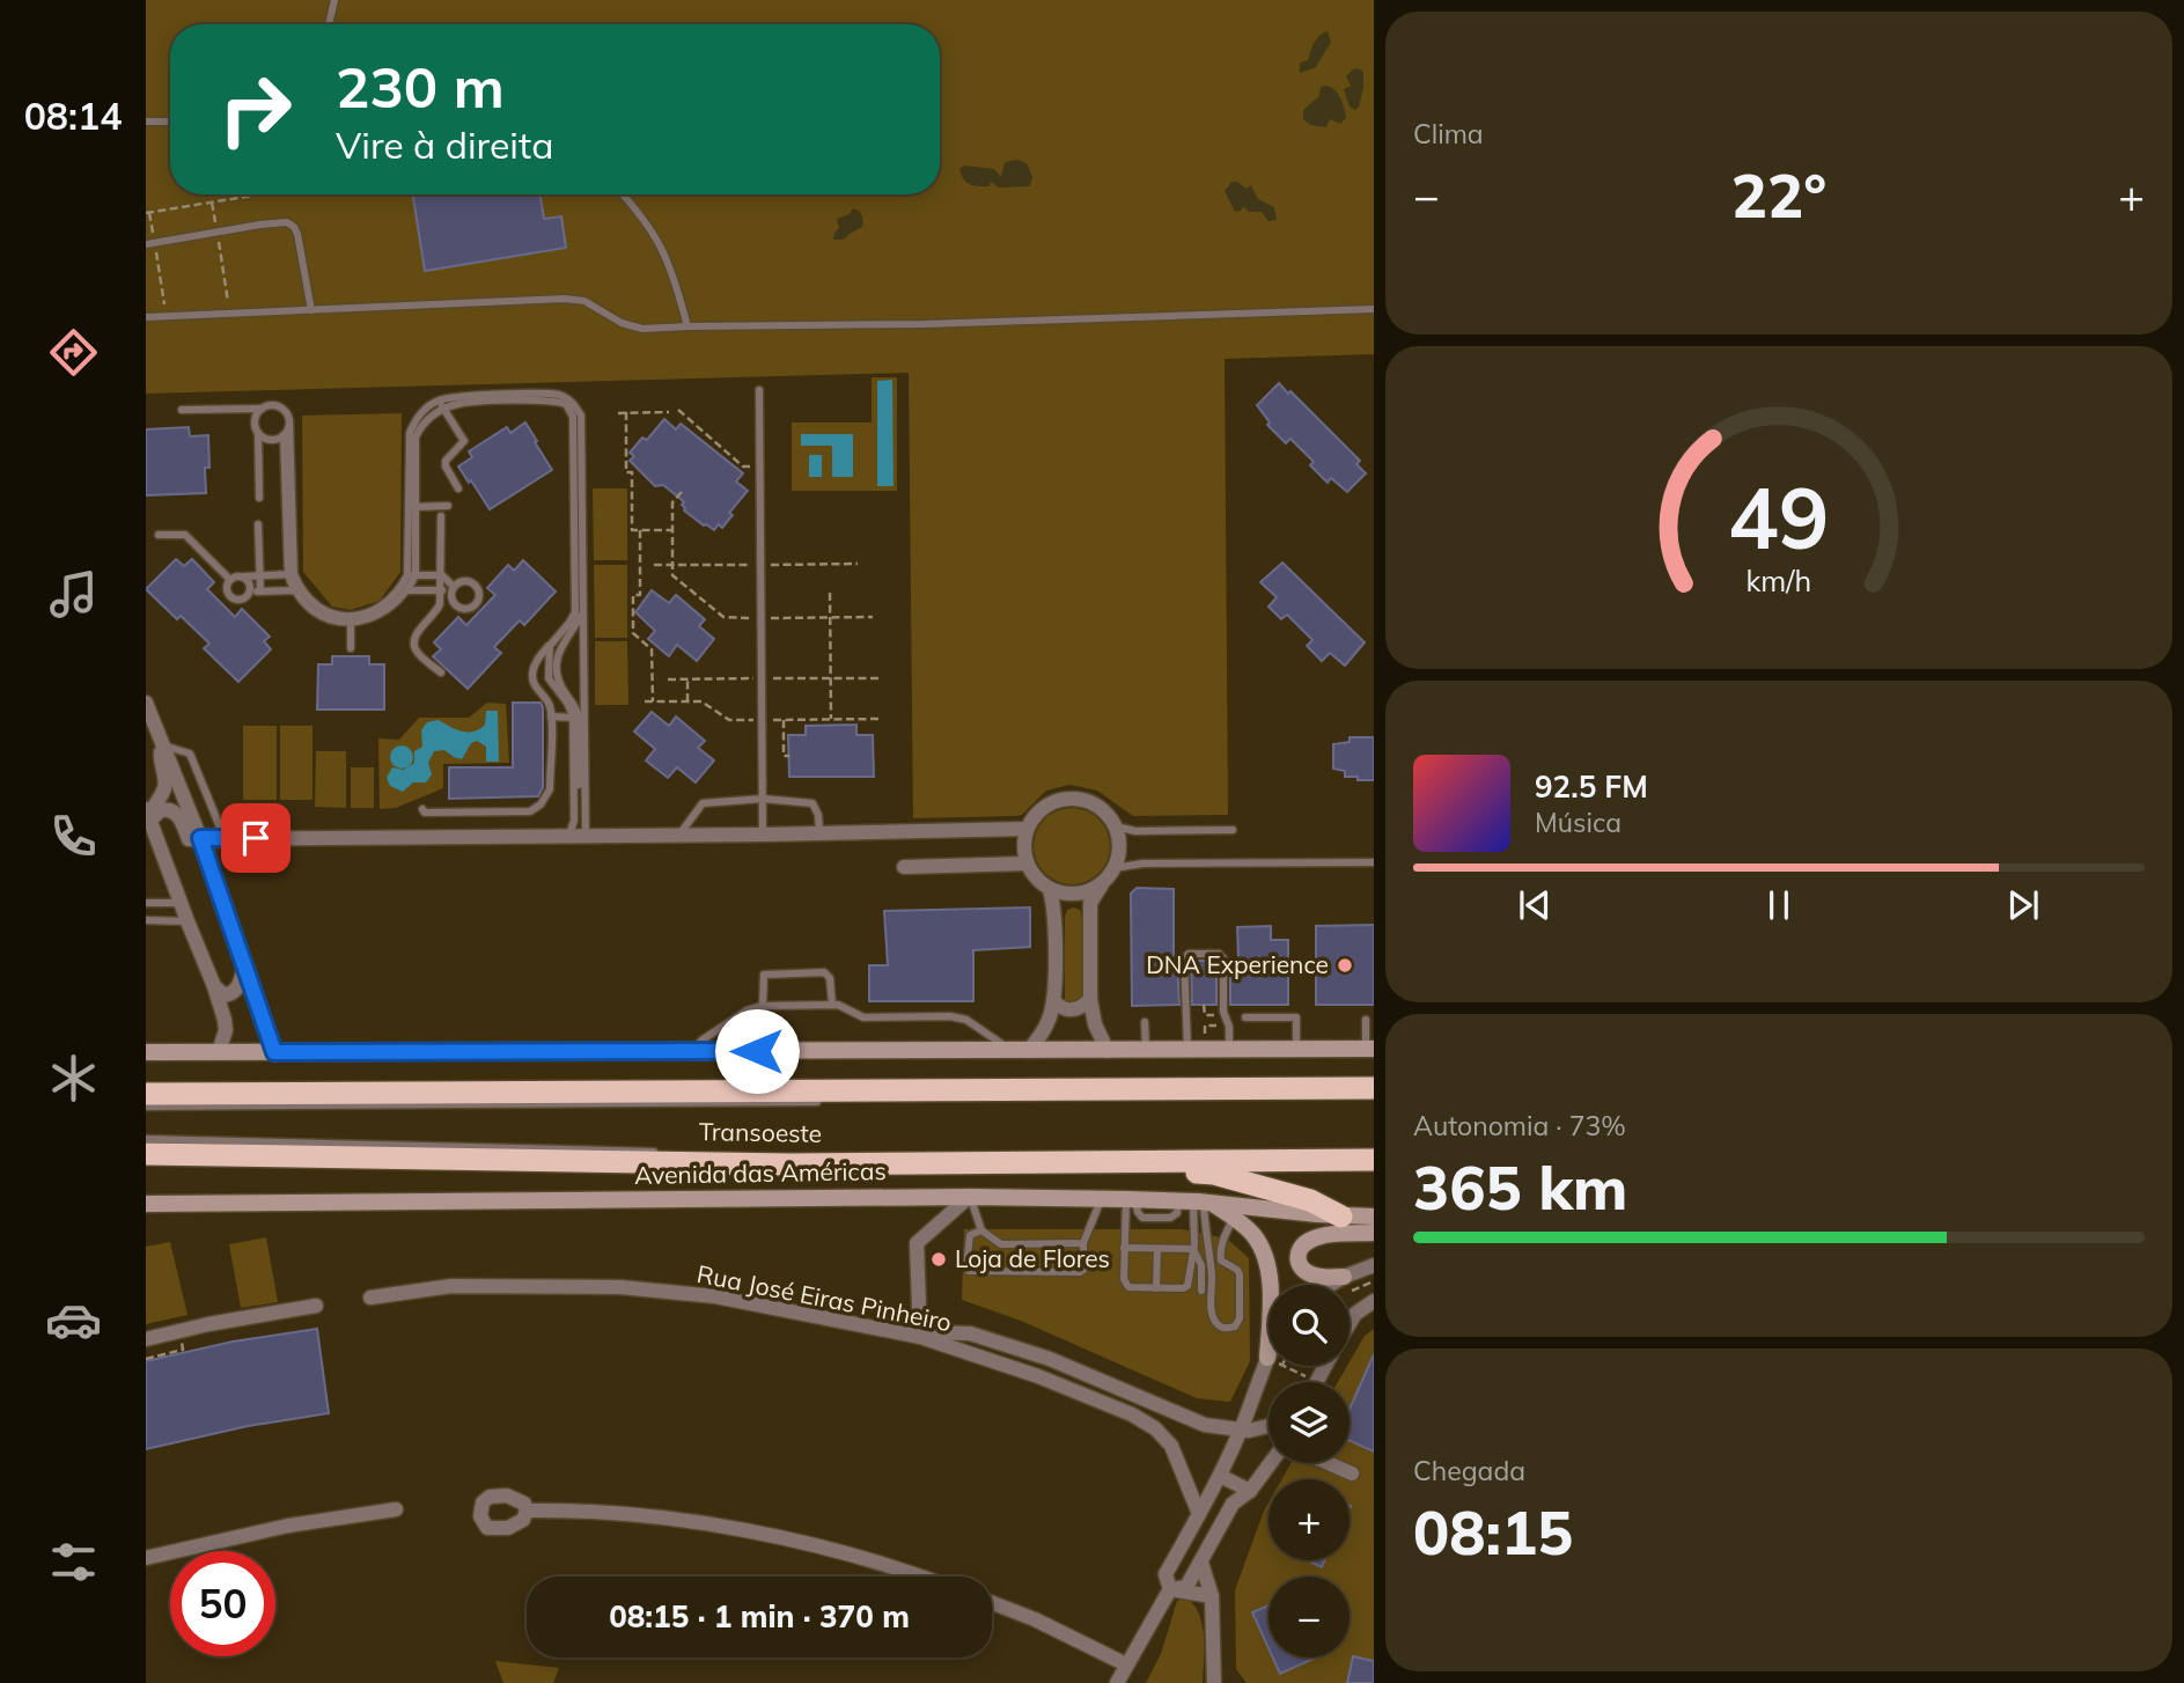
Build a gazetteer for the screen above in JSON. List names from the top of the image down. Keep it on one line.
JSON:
{"streets":{"highway":["Avenida das Américas"],"street":["Rua José Eiras Pinheiro"],"lane":["Transoeste"]},"places":["DNA Experience","Loja de Flores"],"page":{"tabs":"08:14","tile":["Clima",["Autonomia · 73%","365 km"],["Chegada","08:15"]],"turn":["230 m","Vire à direita"],"heat":["−","22°","+"],"song":["92.5 FM","Música"],"map_buttons":["+","−"],"limit":"50","trip":"08:15 · 1 min · 370 m","gauge":["49","km/h"]}}
